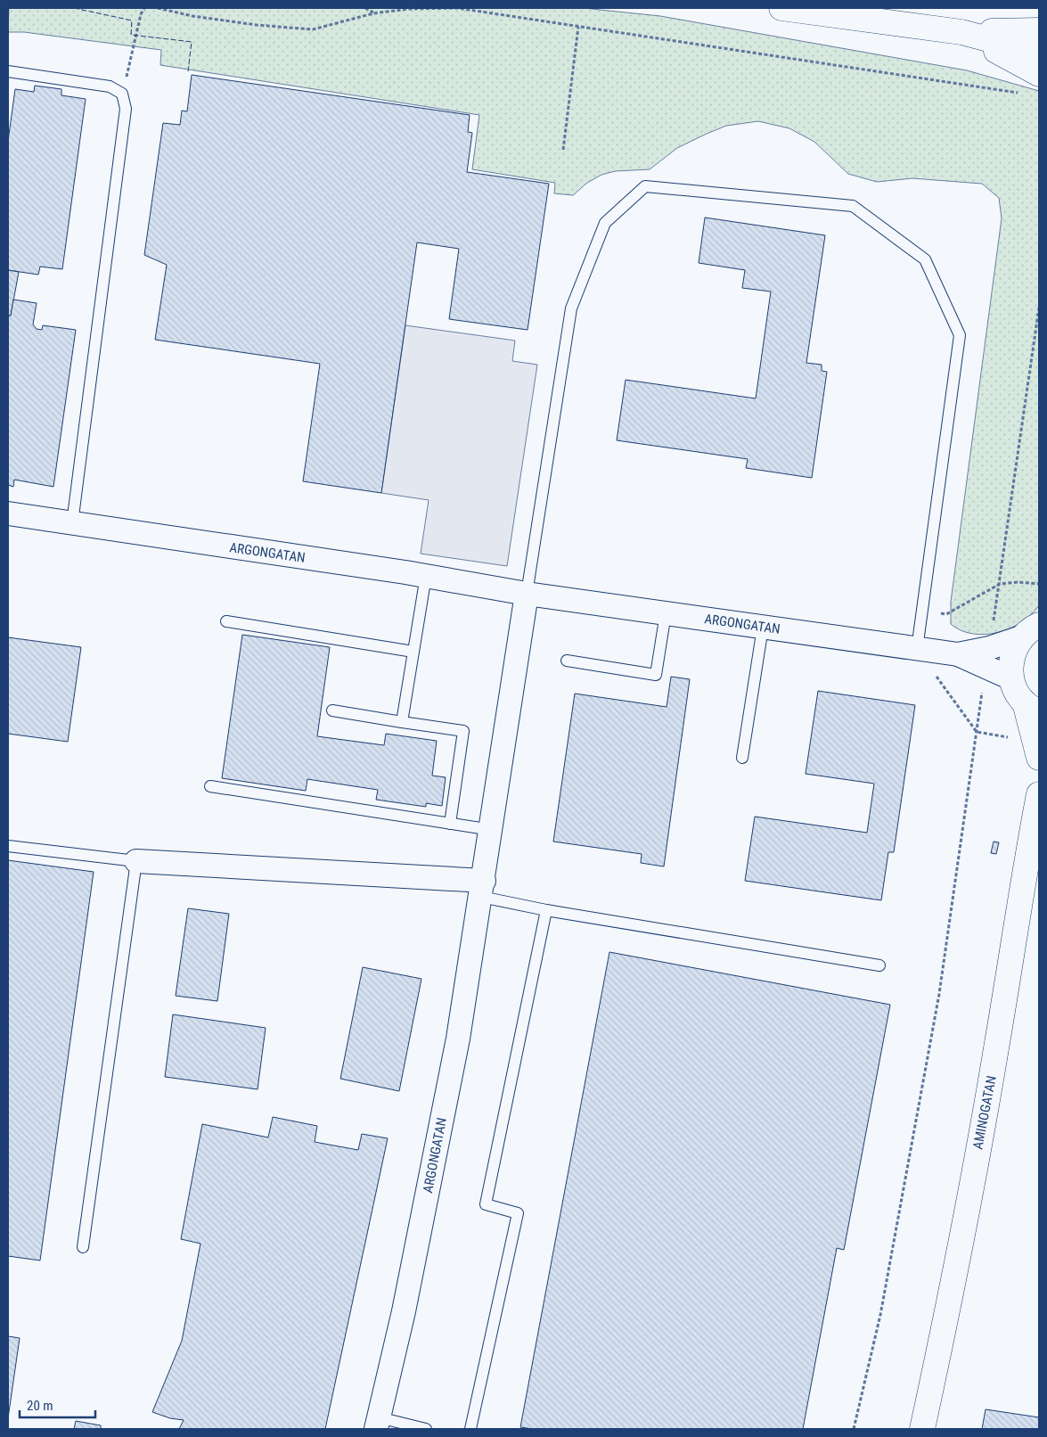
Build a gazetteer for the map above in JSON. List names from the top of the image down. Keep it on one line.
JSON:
{"streets":{"street":["ARGONGATAN","AMINOGATAN"]},"scale_bar":"20 m"}
